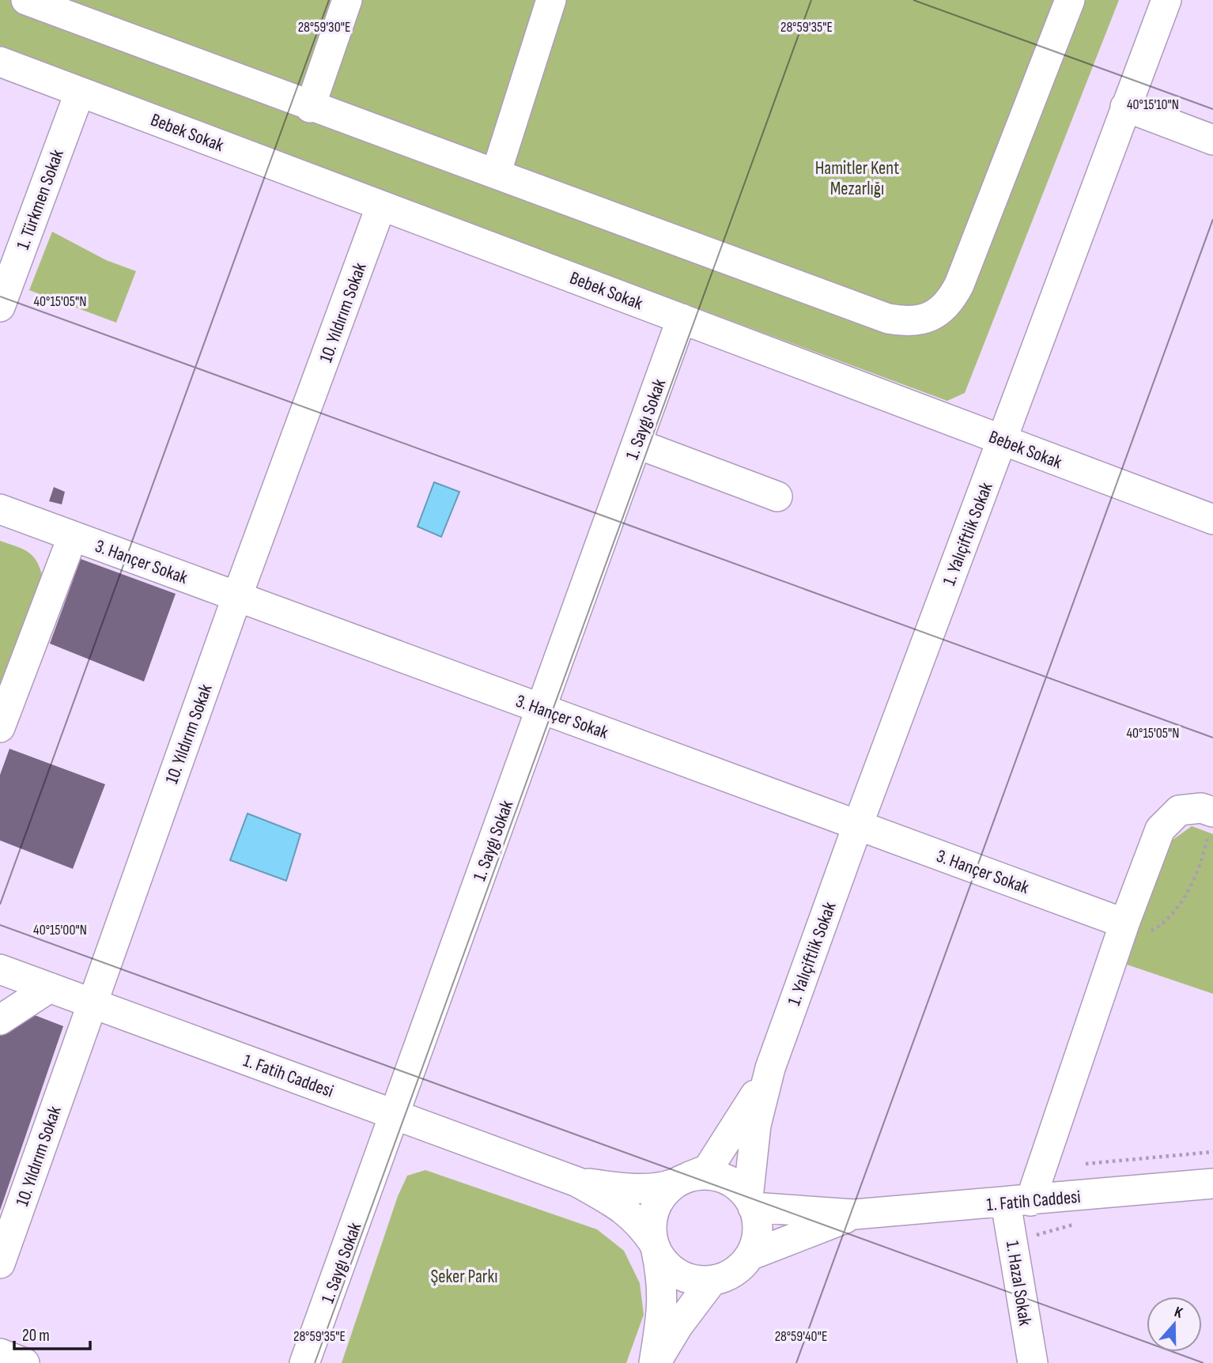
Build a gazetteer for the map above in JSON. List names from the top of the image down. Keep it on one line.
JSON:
{"streets":{"street":["Bebek Sokak","1. Türkmen Sokak","10. Yıldırım Sokak","1. Saygı Sokak","1. Yalıçiftlik Sokak","3. Hançer Sokak","1. Fatih Caddesi","1. Hazal Sokak"]},"crossings":[["Bebek Sokak","1. Türkmen Sokak"],["Bebek Sokak","10. Yıldırım Sokak"],["Bebek Sokak","1. Saygı Sokak"],["Bebek Sokak","1. Yalıçiftlik Sokak"],["10. Yıldırım Sokak","3. Hançer Sokak"],["10. Yıldırım Sokak","1. Fatih Caddesi"],["1. Saygı Sokak","3. Hançer Sokak"],["1. Saygı Sokak","1. Fatih Caddesi"],["1. Yalıçiftlik Sokak","3. Hançer Sokak"],["1. Fatih Caddesi","1. Hazal Sokak"]],"parks":["Hamitler Kent Mezarlığı","Şeker Parkı"],"scale_bar":"20 m","north":"top","coordinates":["28°59'30\"E","28°59'35\"E","40°15'10\"N","40°15'05\"N","40°15'00\"N","28°59'40\"E"]}
